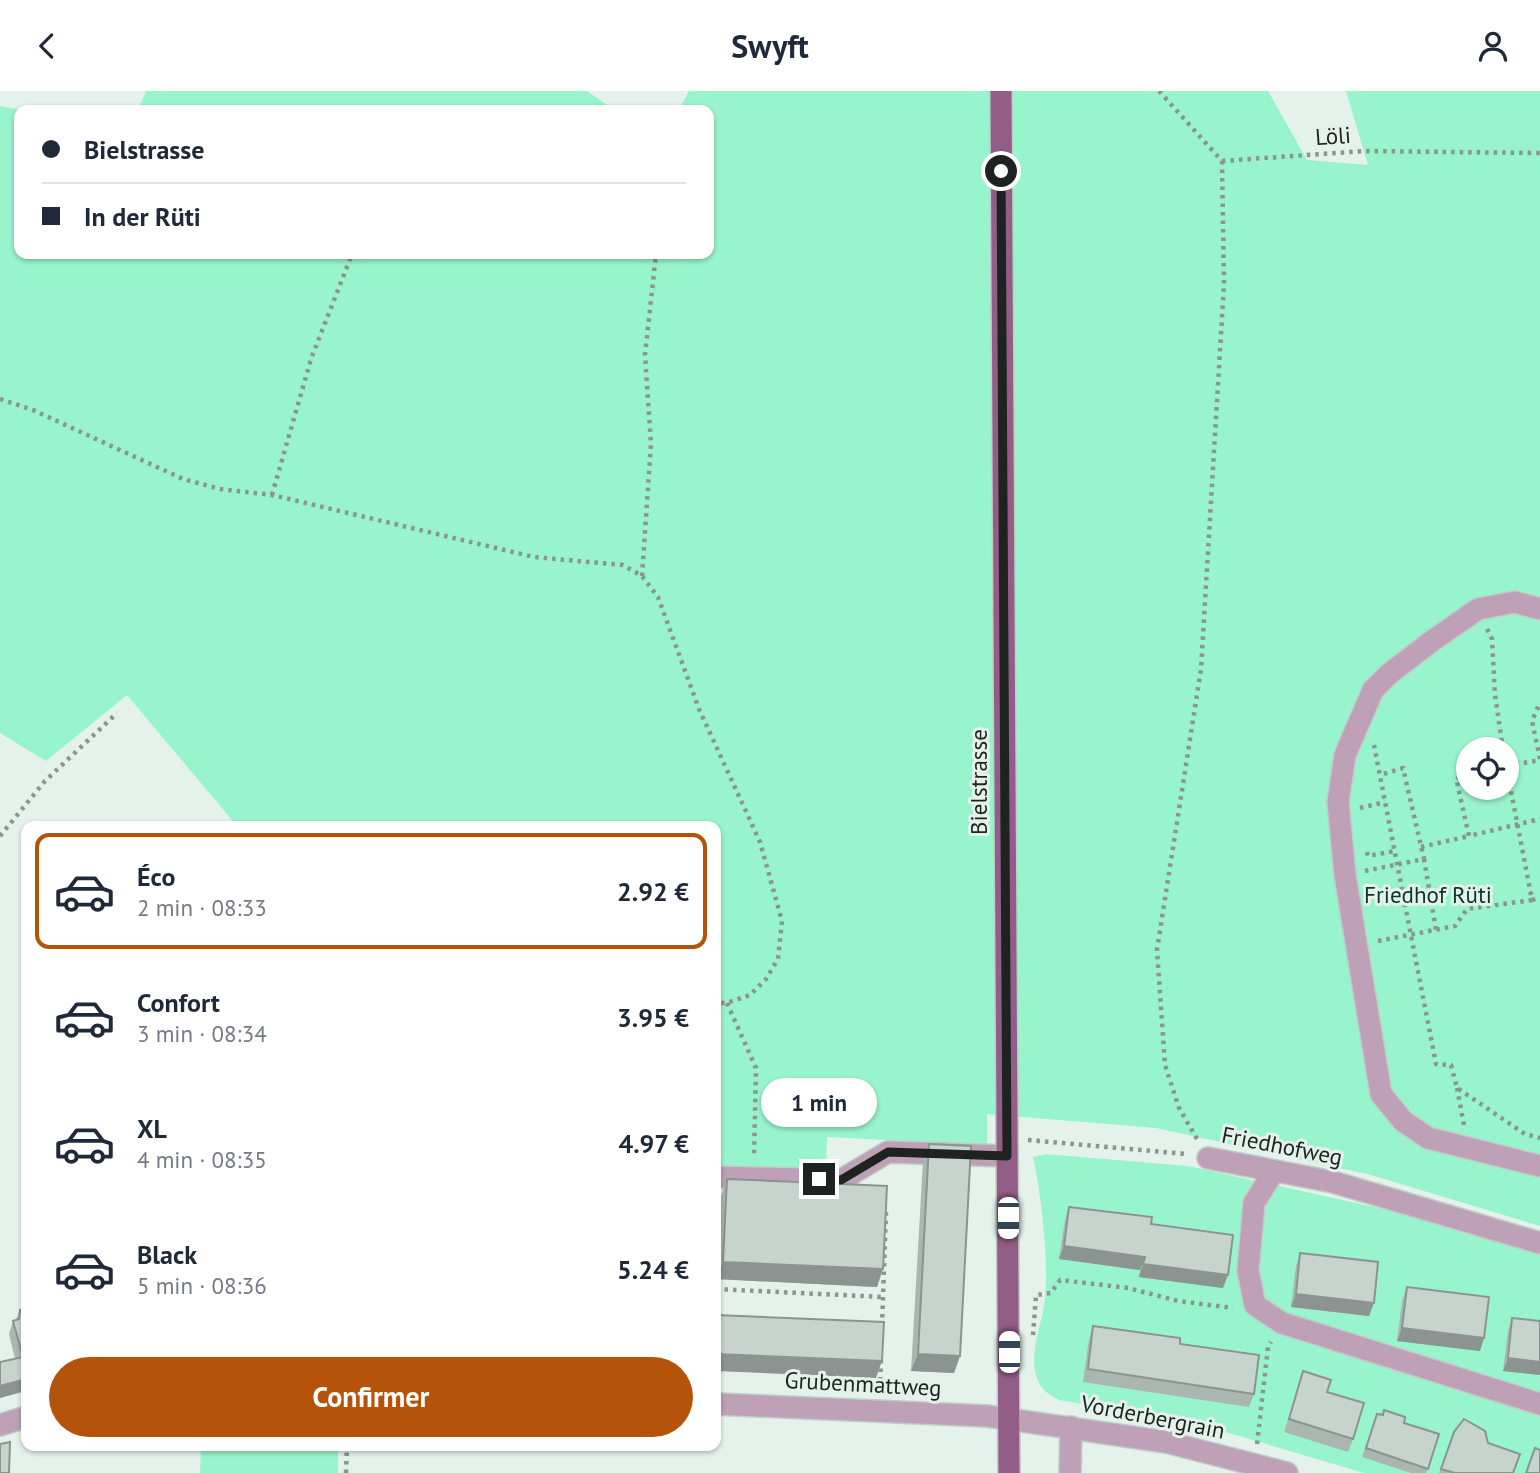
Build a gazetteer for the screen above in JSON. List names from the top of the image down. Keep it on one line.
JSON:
{"streets":{"main road":["Bielstrasse"],"street":["Friedhofweg","Grubenmattweg","Vorderbergrain"],"path":["Löli"]},"crossings":[["Bielstrasse","Friedhofweg"],["Bielstrasse","Grubenmattweg"],["Bielstrasse","Vorderbergrain"],["Grubenmattweg","Vorderbergrain"]],"parks":["Friedhof Rüti"],"page":{"header":"Swyft","banner":["Bielstrasse","In der Rüti"],"list":[{"name":"Éco","note":"2 min · 08:33","value":"2.92 €"},{"name":"Confort","note":"3 min · 08:34","value":"3.95 €"},{"name":"XL","note":"4 min · 08:35","value":"4.97 €"},{"name":"Black","note":"5 min · 08:36","value":"5.24 €"}],"bubble":"1 min","buttons":"Confirmer"}}
